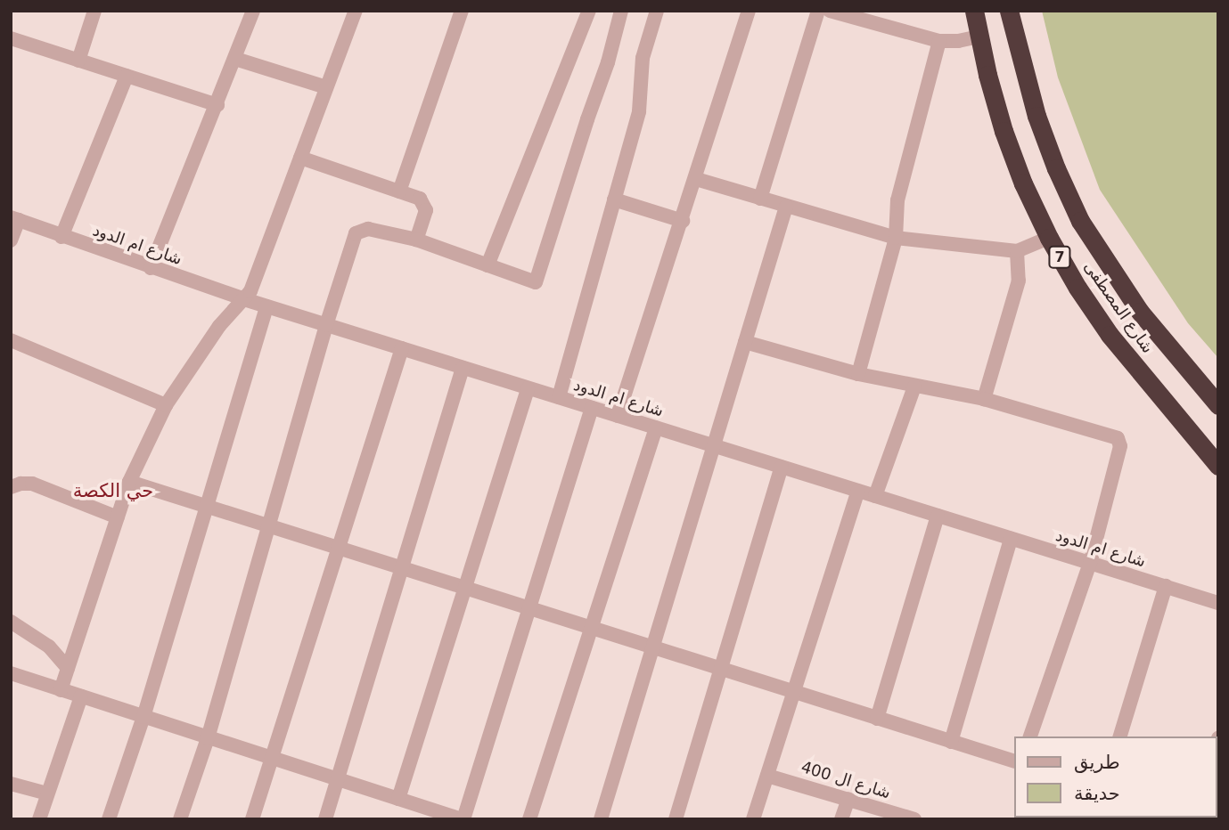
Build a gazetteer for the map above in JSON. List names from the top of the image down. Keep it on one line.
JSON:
{"streets":{"highway":["7","شارع المصطفى"],"street":["شارع ام الدود","شارع ال 400"]},"districts":["حي الكصة"],"legend":["طريق","حديقة"]}
